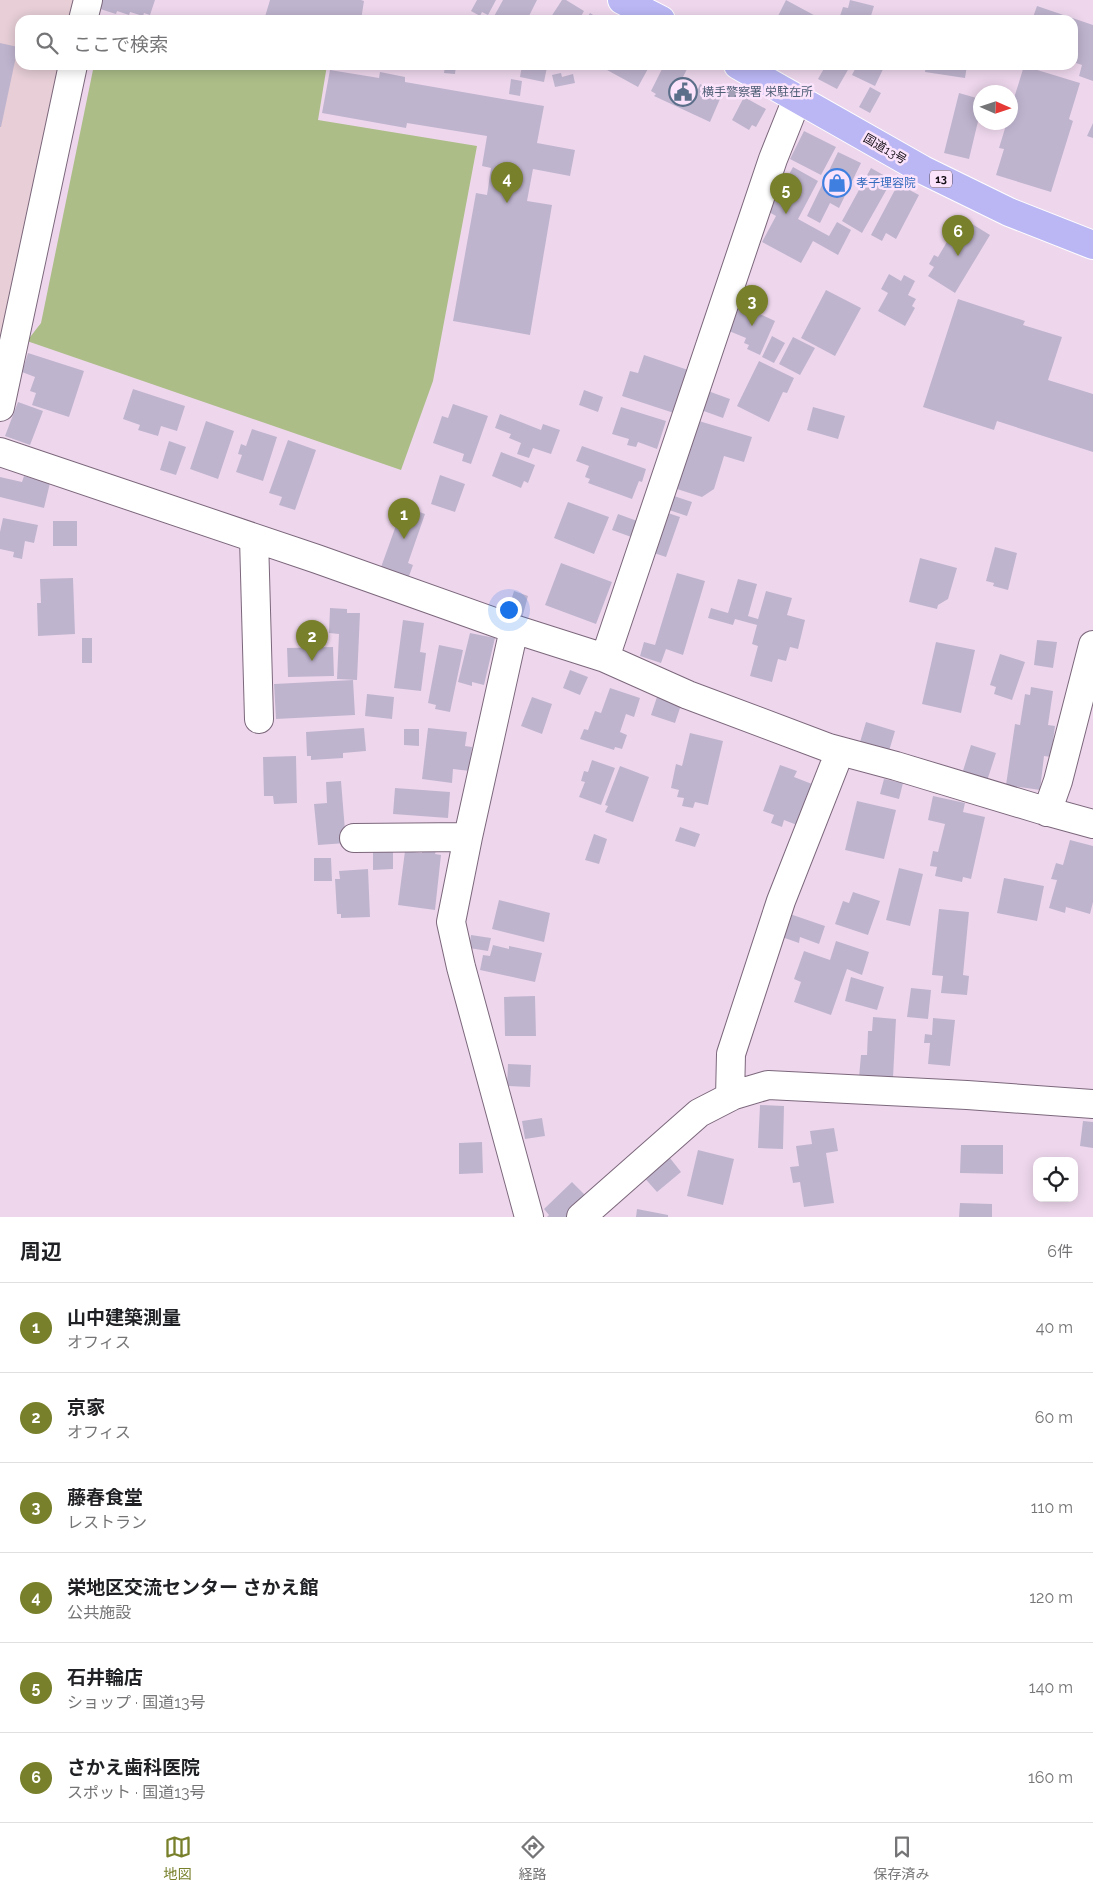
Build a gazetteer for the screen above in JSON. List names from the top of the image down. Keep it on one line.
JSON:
{"streets":{"highway":["国道13号","13"]},"places":{"public building":["横手警察署 栄駐在所"],"shop":["孝子理容院"]},"north":"right","page":{"search":"ここで検索","pins":["4","5","6","3","1","2"],"heading":["周辺","6件"],"list":[{"mark":"1","name":"山中建築測量","note":"オフィス","value":"40 m"},{"mark":"2","name":"京家","note":"オフィス","value":"60 m"},{"mark":"3","name":"藤春食堂","note":"レストラン","value":"110 m"},{"mark":"4","name":"栄地区交流センター さかえ館","note":"公共施設","value":"120 m"},{"mark":"5","name":"石井輪店","note":"ショップ · 国道13号","value":"140 m"},{"mark":"6","name":"さかえ歯科医院","note":"スポット · 国道13号","value":"160 m"}],"nav":["地図","経路","保存済み"]}}
